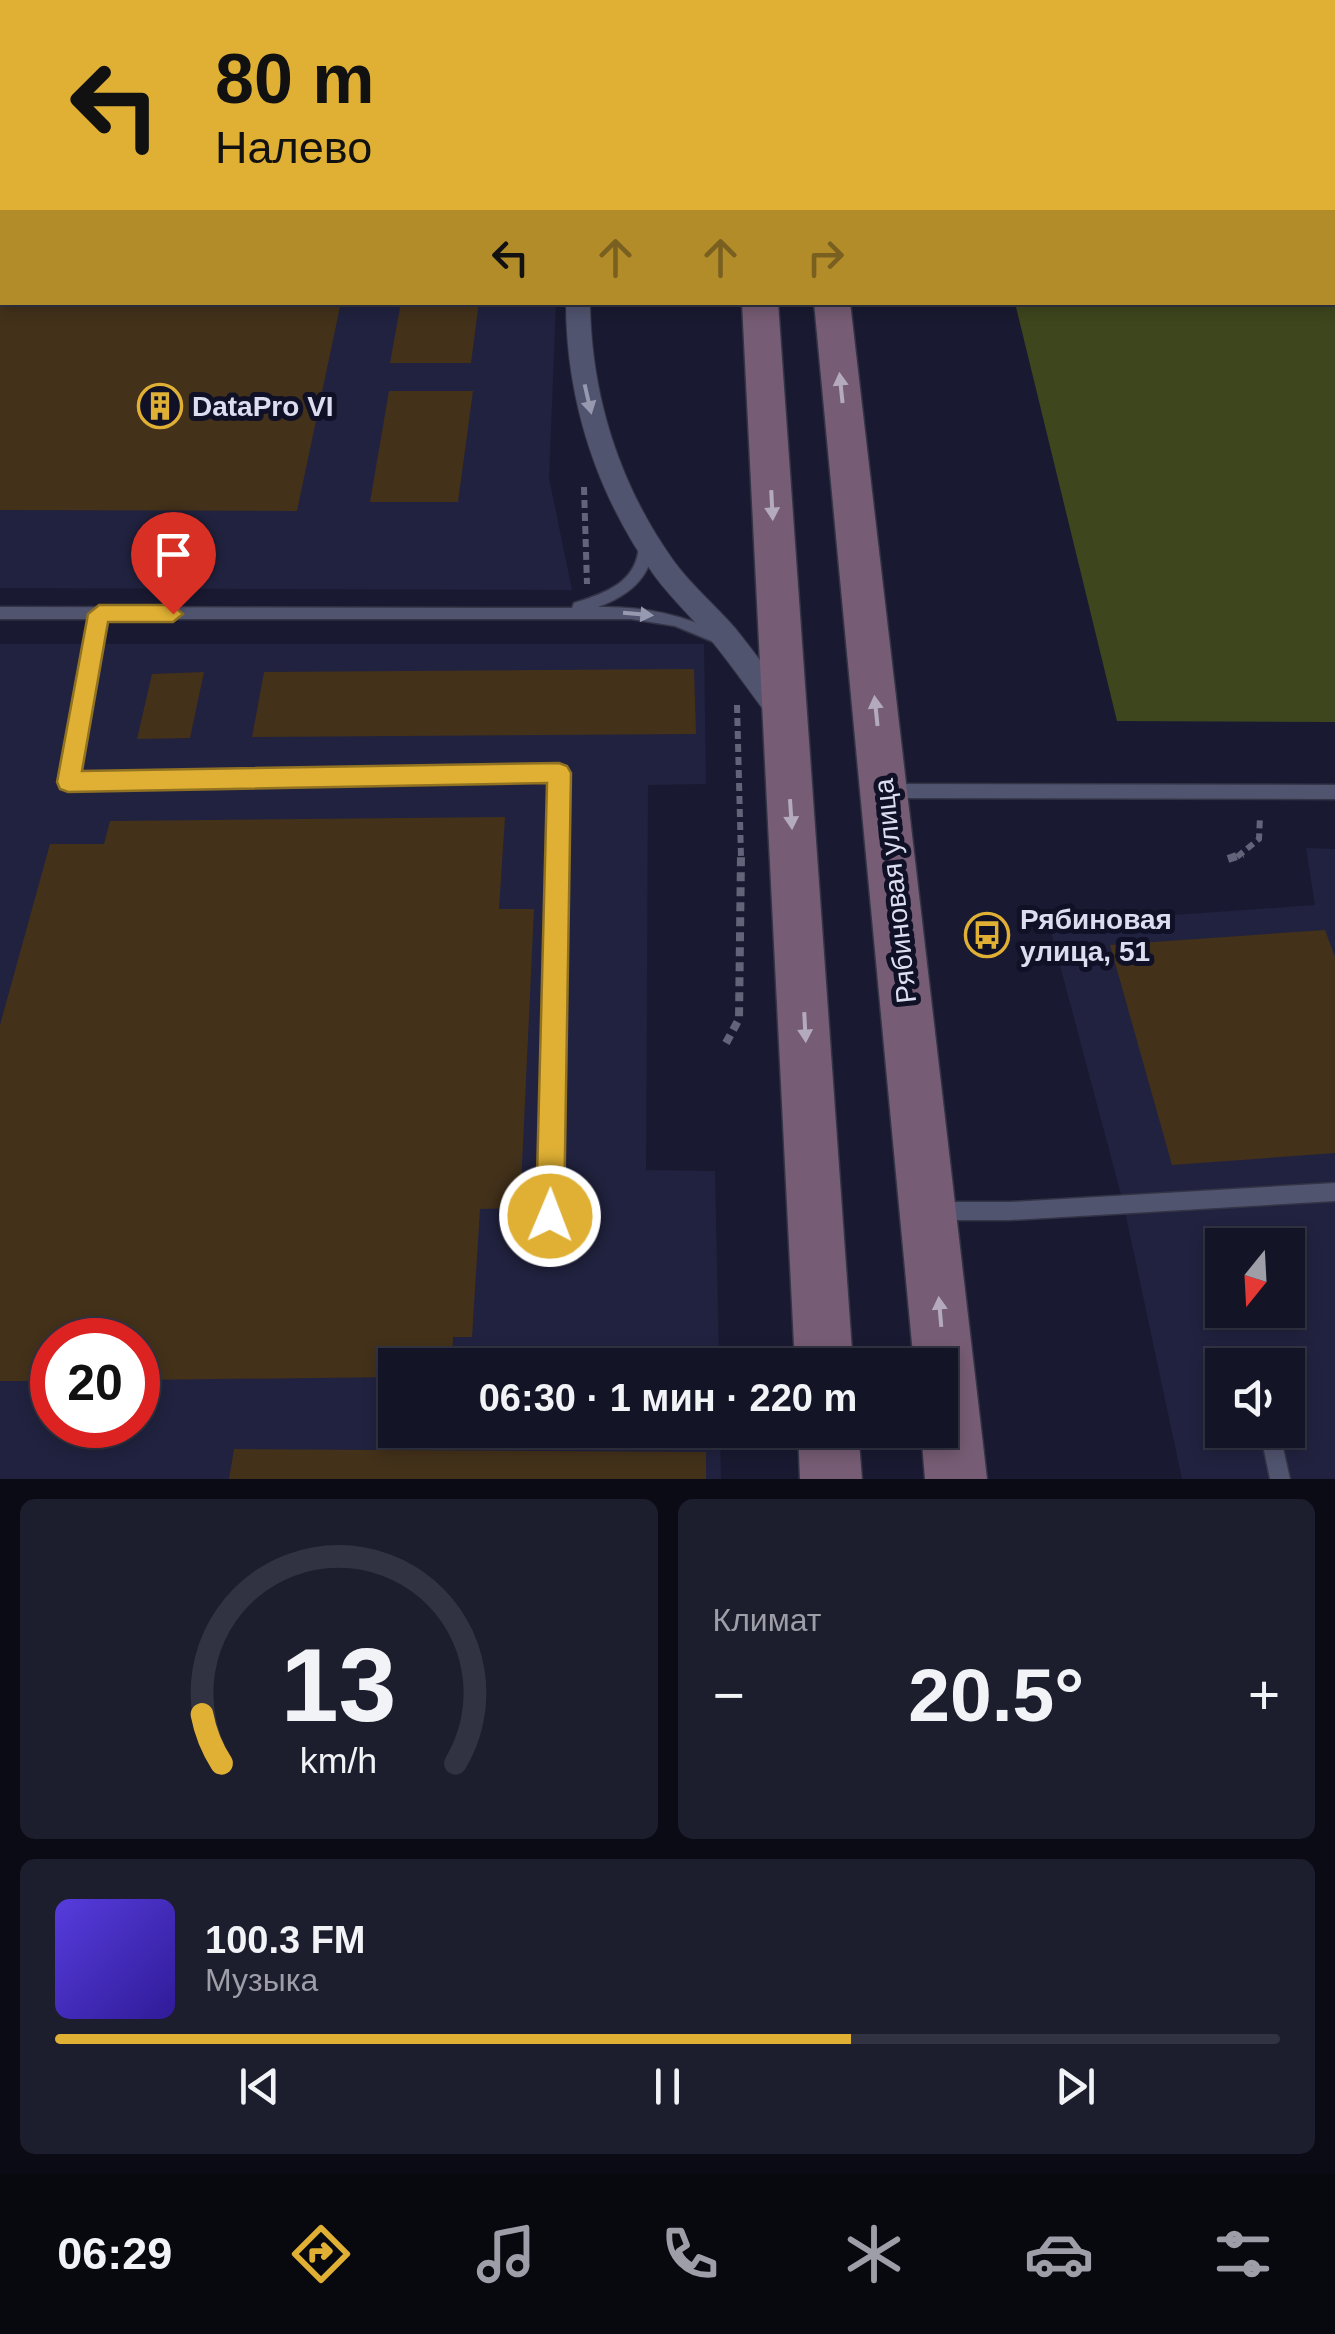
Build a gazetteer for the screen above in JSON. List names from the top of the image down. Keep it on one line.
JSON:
{"streets":{"main road":["Рябиновая улица"]},"places":{"building":["DataPro VI"],"bus stop":["Рябиновая улица, 51"]},"north":"bottom","page":{"turn":["80 m","Налево"],"limit":"20","trip":"06:30 · 1 мин · 220 m","tile":"Климат","heat":["−","20.5°","+"],"song":["100.3 FM","Музыка"],"tabs":"06:29","gauge":["13","km/h"]}}
